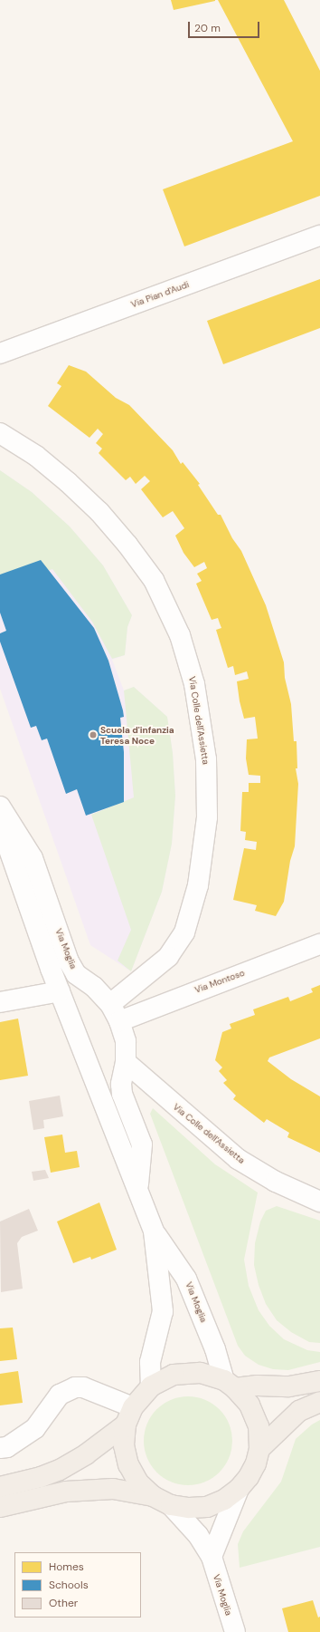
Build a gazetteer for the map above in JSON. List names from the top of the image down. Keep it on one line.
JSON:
{"streets":{"street":["Via Pian d'Audi","Via Colle dell'Assietta","Via Moglia","Via Montoso"]},"crossings":[["Via Colle dell'Assietta","Via Moglia"],["Via Colle dell'Assietta","Via Montoso"],["Via Moglia","Via Montoso"]],"places":["Scuola d'infanzia Teresa Noce"],"legend":["Homes","Schools","Other"],"scale_bar":"20 m"}
